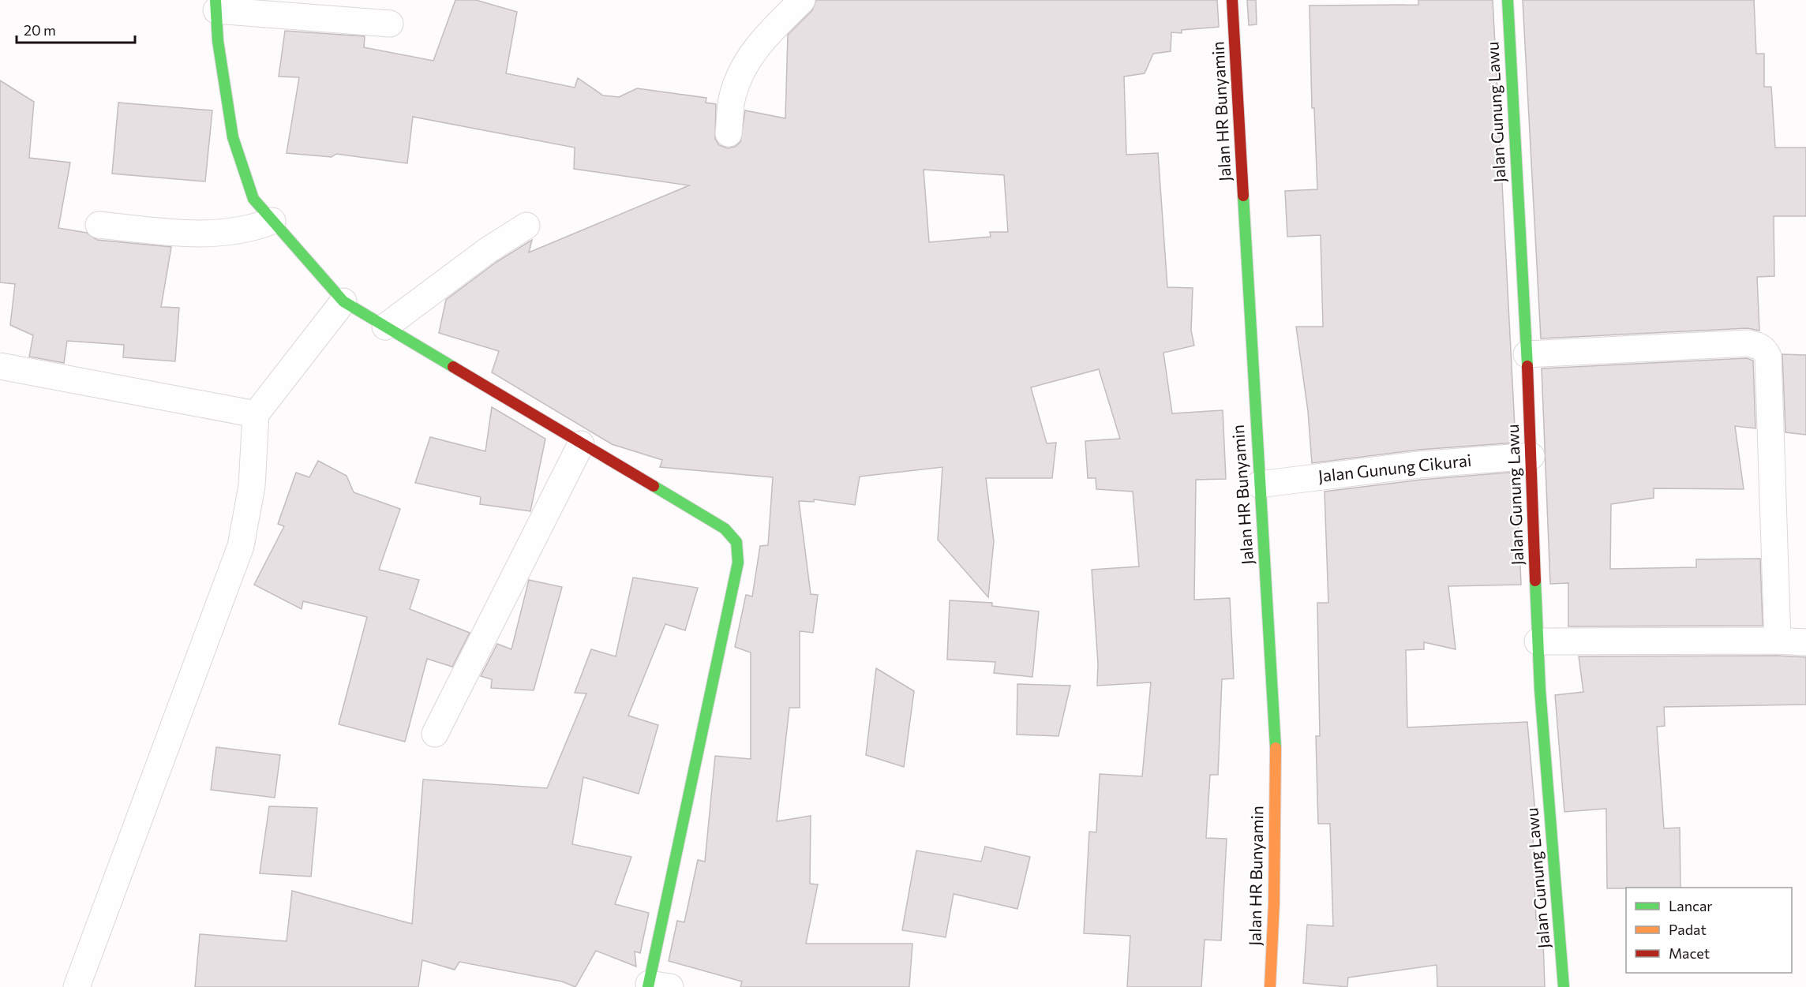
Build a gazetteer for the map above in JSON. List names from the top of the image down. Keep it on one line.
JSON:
{"streets":{"street":["Jalan HR Bunyamin","Jalan Gunung Lawu","Jalan Gunung Cikurai"]},"crossings":[["Jalan HR Bunyamin","Jalan Gunung Cikurai"],["Jalan Gunung Lawu","Jalan Gunung Cikurai"]],"legend":["Lancar","Padat","Macet"],"scale_bar":"20 m"}
